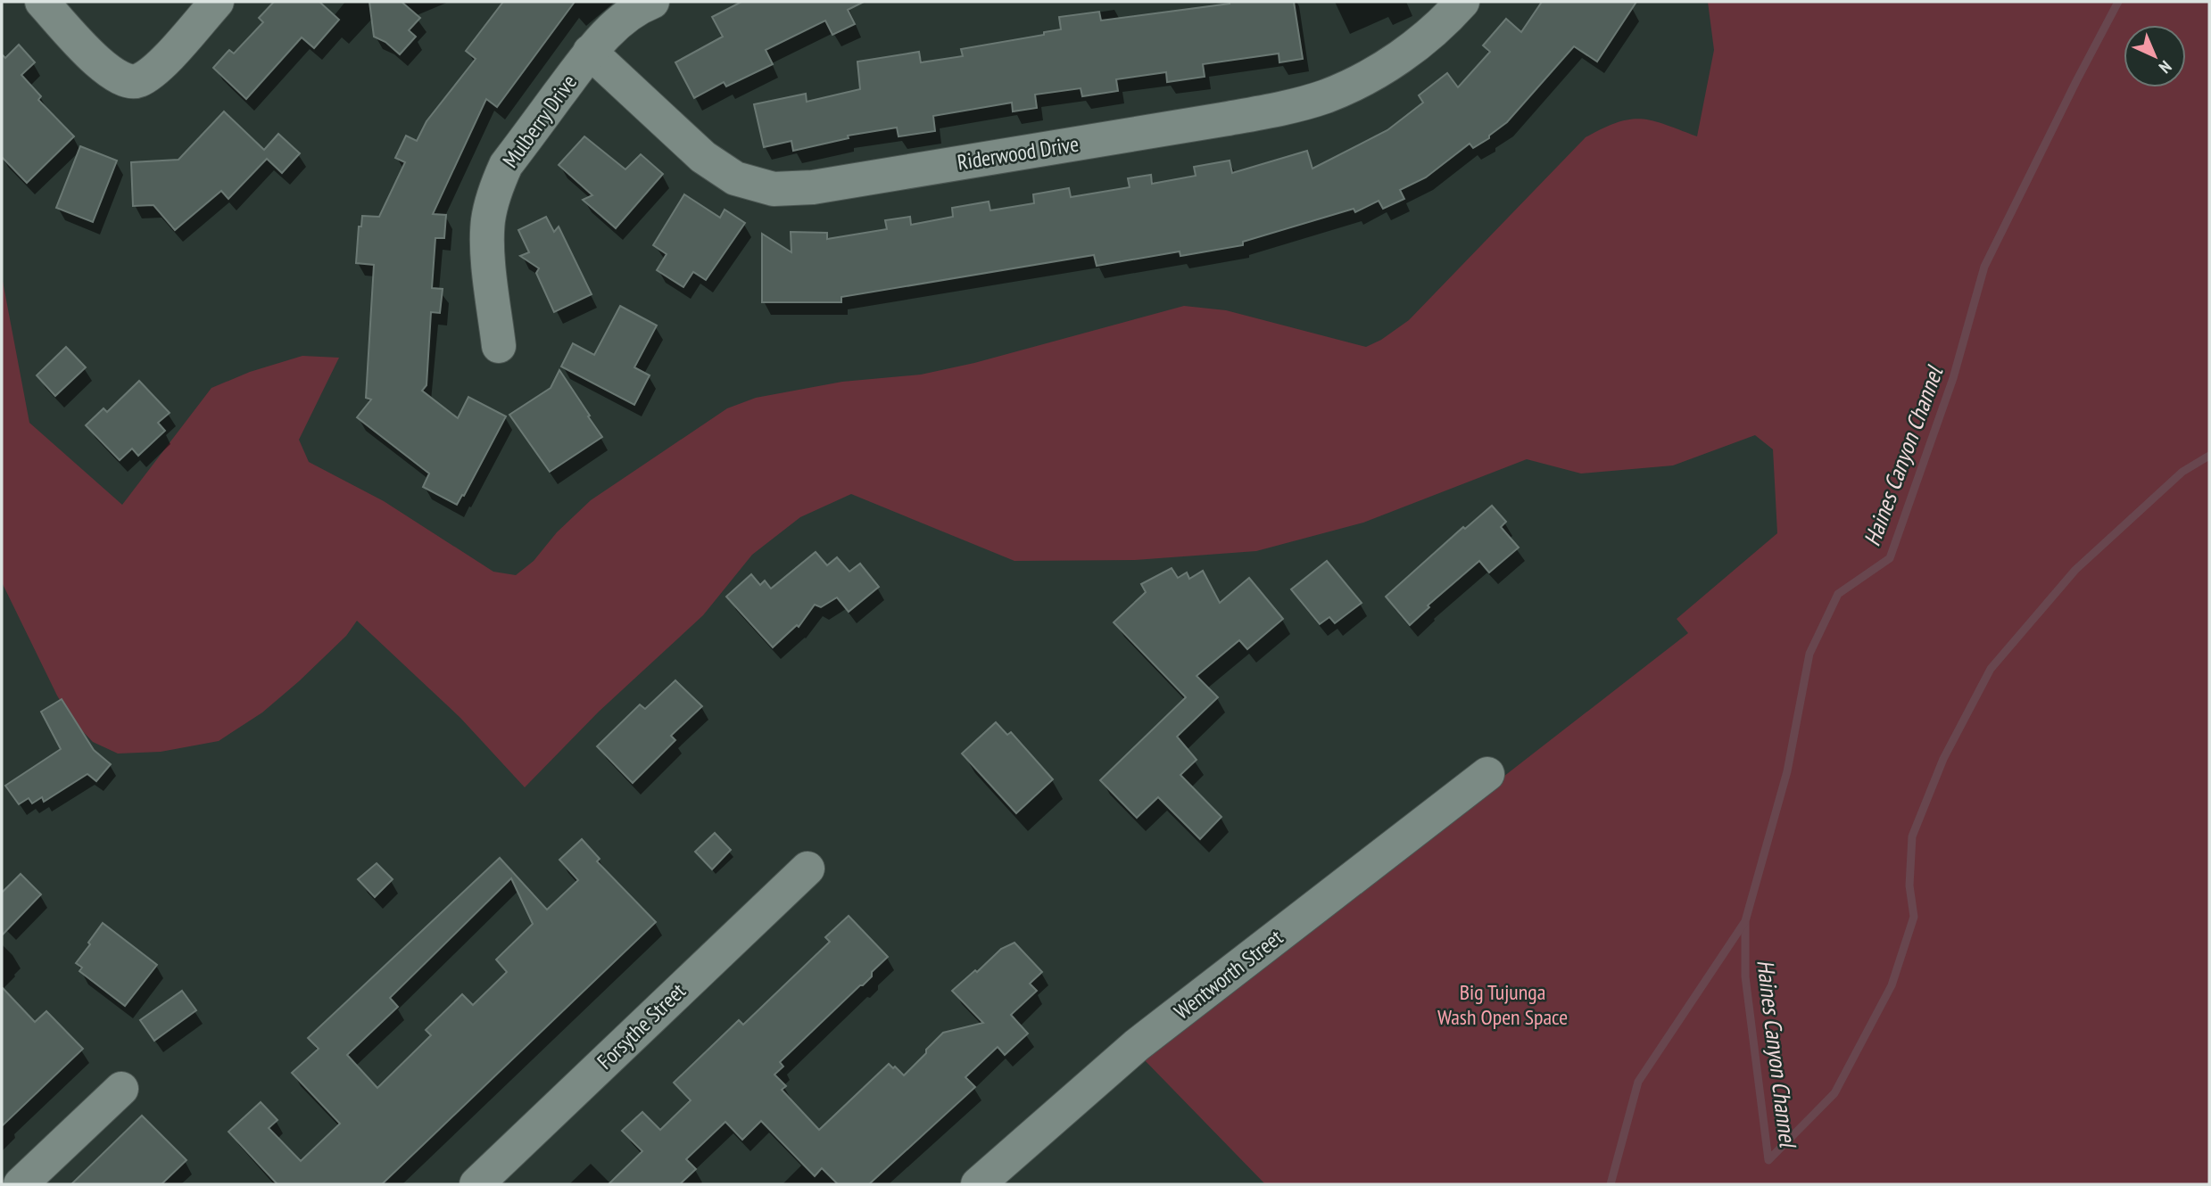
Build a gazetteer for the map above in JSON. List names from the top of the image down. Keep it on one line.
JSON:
{"streets":{"street":["Mulberry Drive","Riderwood Drive","Wentworth Street","Forsythe Street"]},"crossings":[["Mulberry Drive","Riderwood Drive"]],"water":["Haines Canyon Channel"],"parks":["Big Tujunga Wash Open Space"],"north":"bottom right"}
